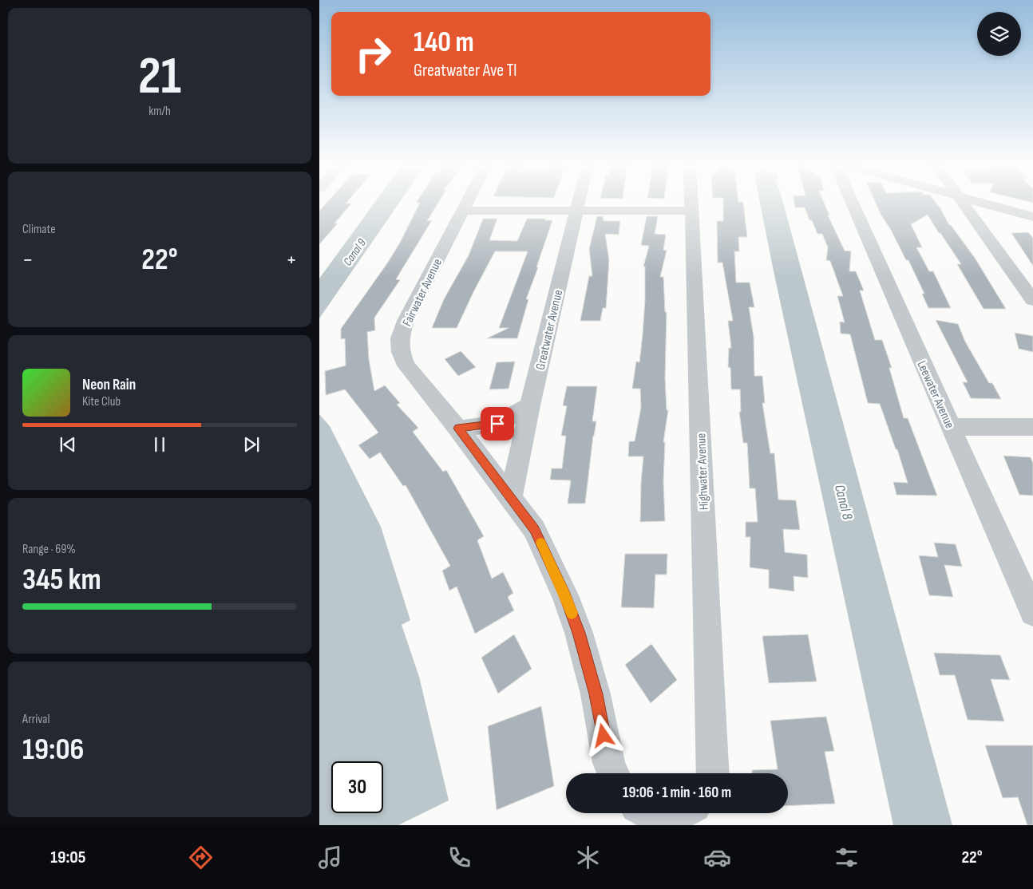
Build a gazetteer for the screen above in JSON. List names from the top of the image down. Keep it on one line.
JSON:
{"streets":{"street":["Fairwater Avenue","Greatwater Avenue","Leewater Avenue","Highwater Avenue"]},"crossings":[["Fairwater Avenue","Greatwater Avenue"]],"water":["Canal 9","Canal 8"],"page":{"tile":[["21","km/h"],"Climate",["Range · 69%","345 km"],["Arrival","19:06"]],"turn":["140 m","Greatwater Ave Tl"],"heat":["−","22°","+"],"song":["Neon Rain","Kite Club"],"limit":"30","trip":"19:06 · 1 min · 160 m","tabs":["19:05","22°"]}}
